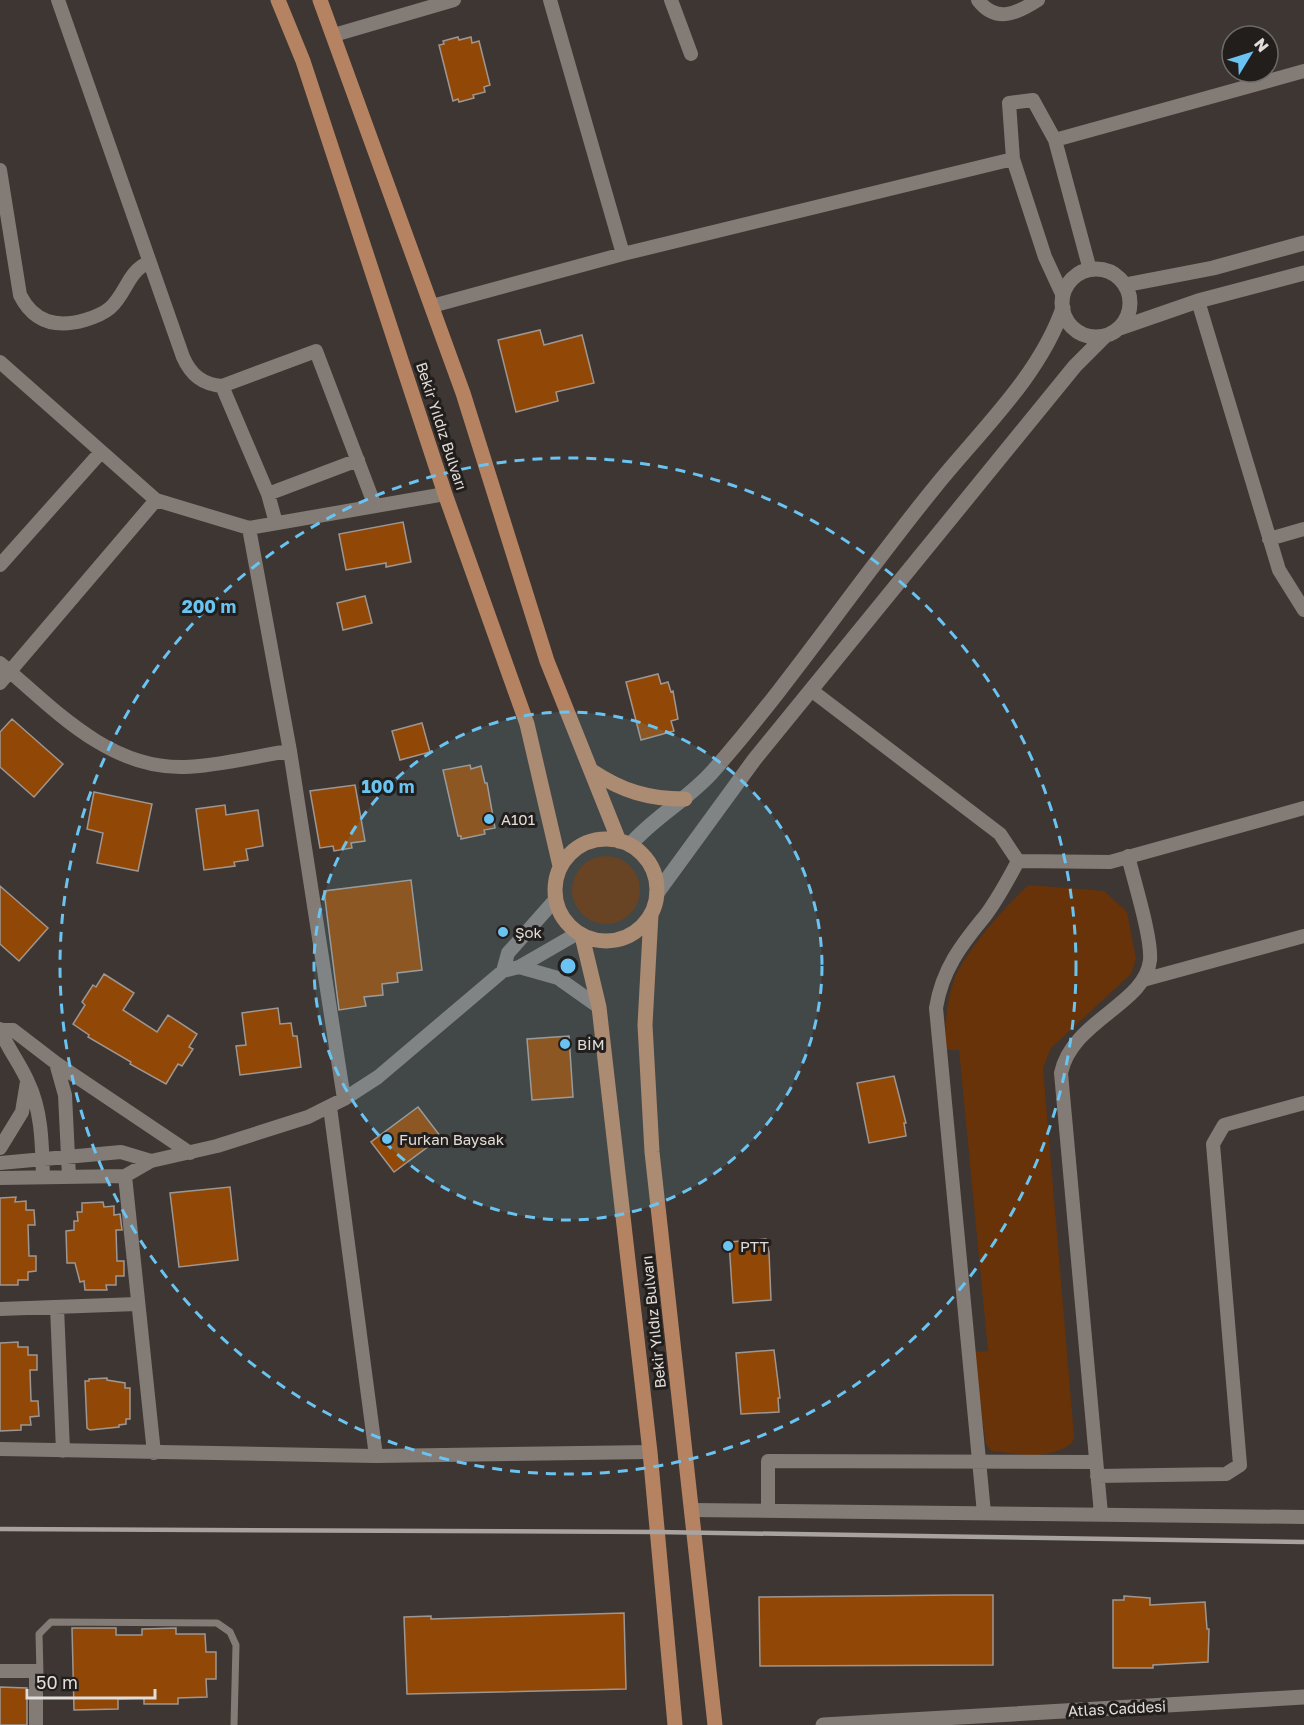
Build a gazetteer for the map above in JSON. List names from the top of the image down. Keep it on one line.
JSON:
{"streets":{"main road":["Bekir Yıldız Bulvarı"],"street":["Atlas Caddesi"]},"places":["A101","Şok","BİM","Furkan Baysak","PTT"],"scale_bar":"50 m","north":"top right","rings":["200 m","100 m"]}
